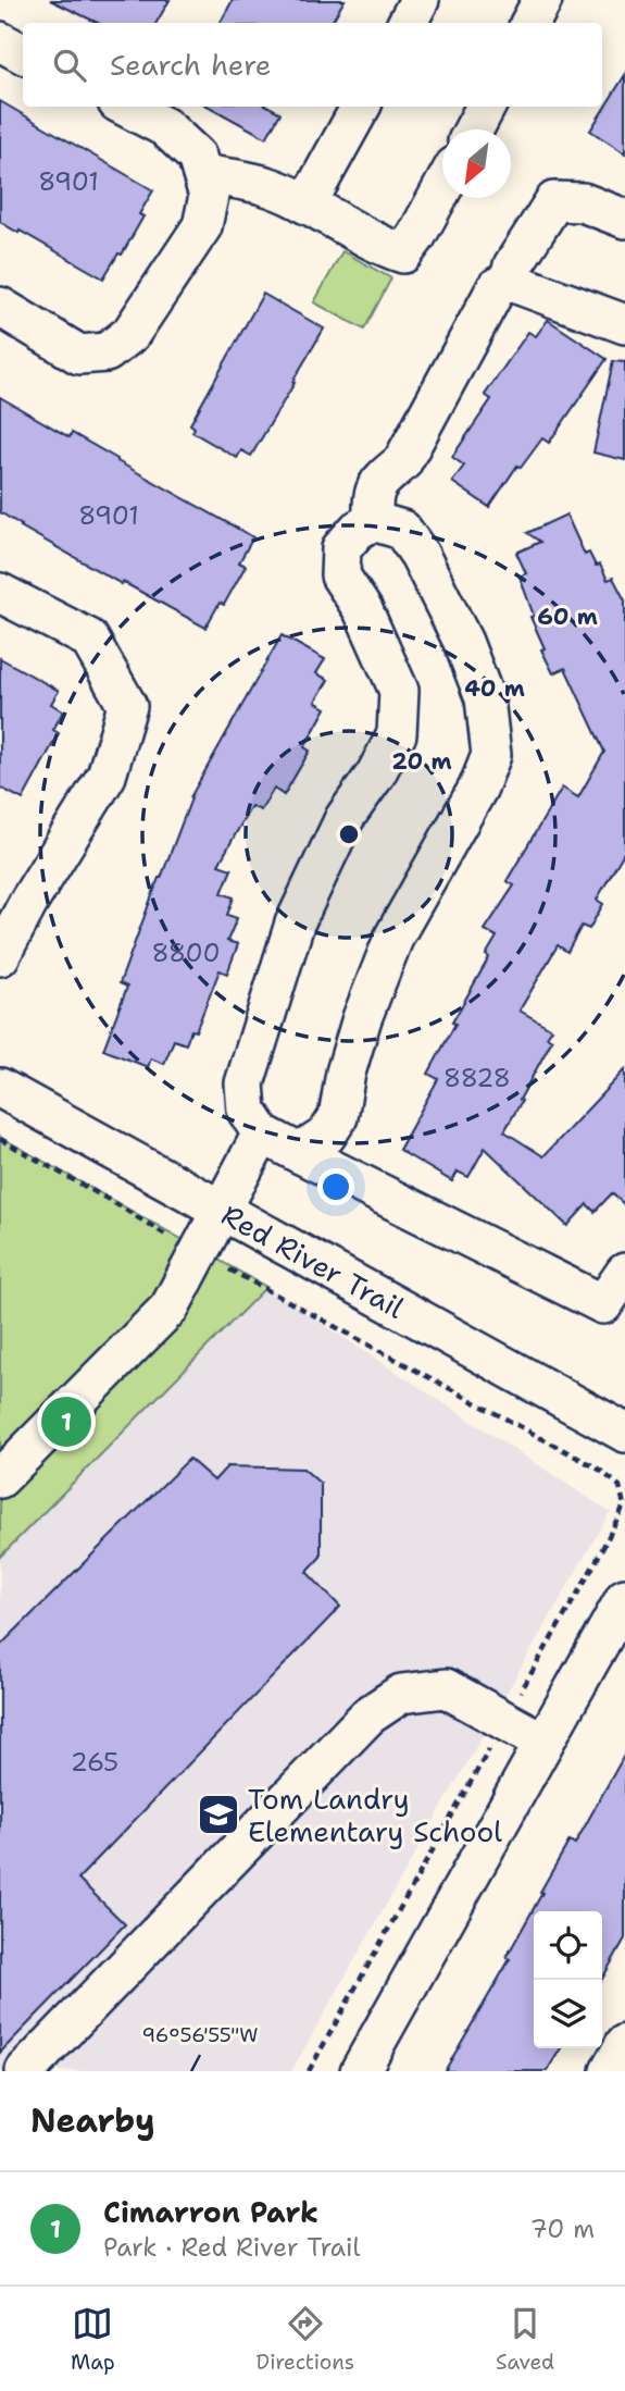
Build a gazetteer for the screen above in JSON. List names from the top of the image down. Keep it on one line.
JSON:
{"streets":{"street":["Red River Trail"]},"places":{"school or university":["Tom Landry Elementary School"]},"house_numbers":["8901","8901","8800","8828","265"],"north":"bottom left","page":{"search":"Search here","pins":"1","heading":"Nearby","list":[{"mark":"1","name":"Cimarron Park","note":"Park · Red River Trail","value":"70 m"}],"nav":["Map","Directions","Saved"]},"coordinates":["96°56'55\"W"],"rings":["60 m","40 m","20 m"]}
